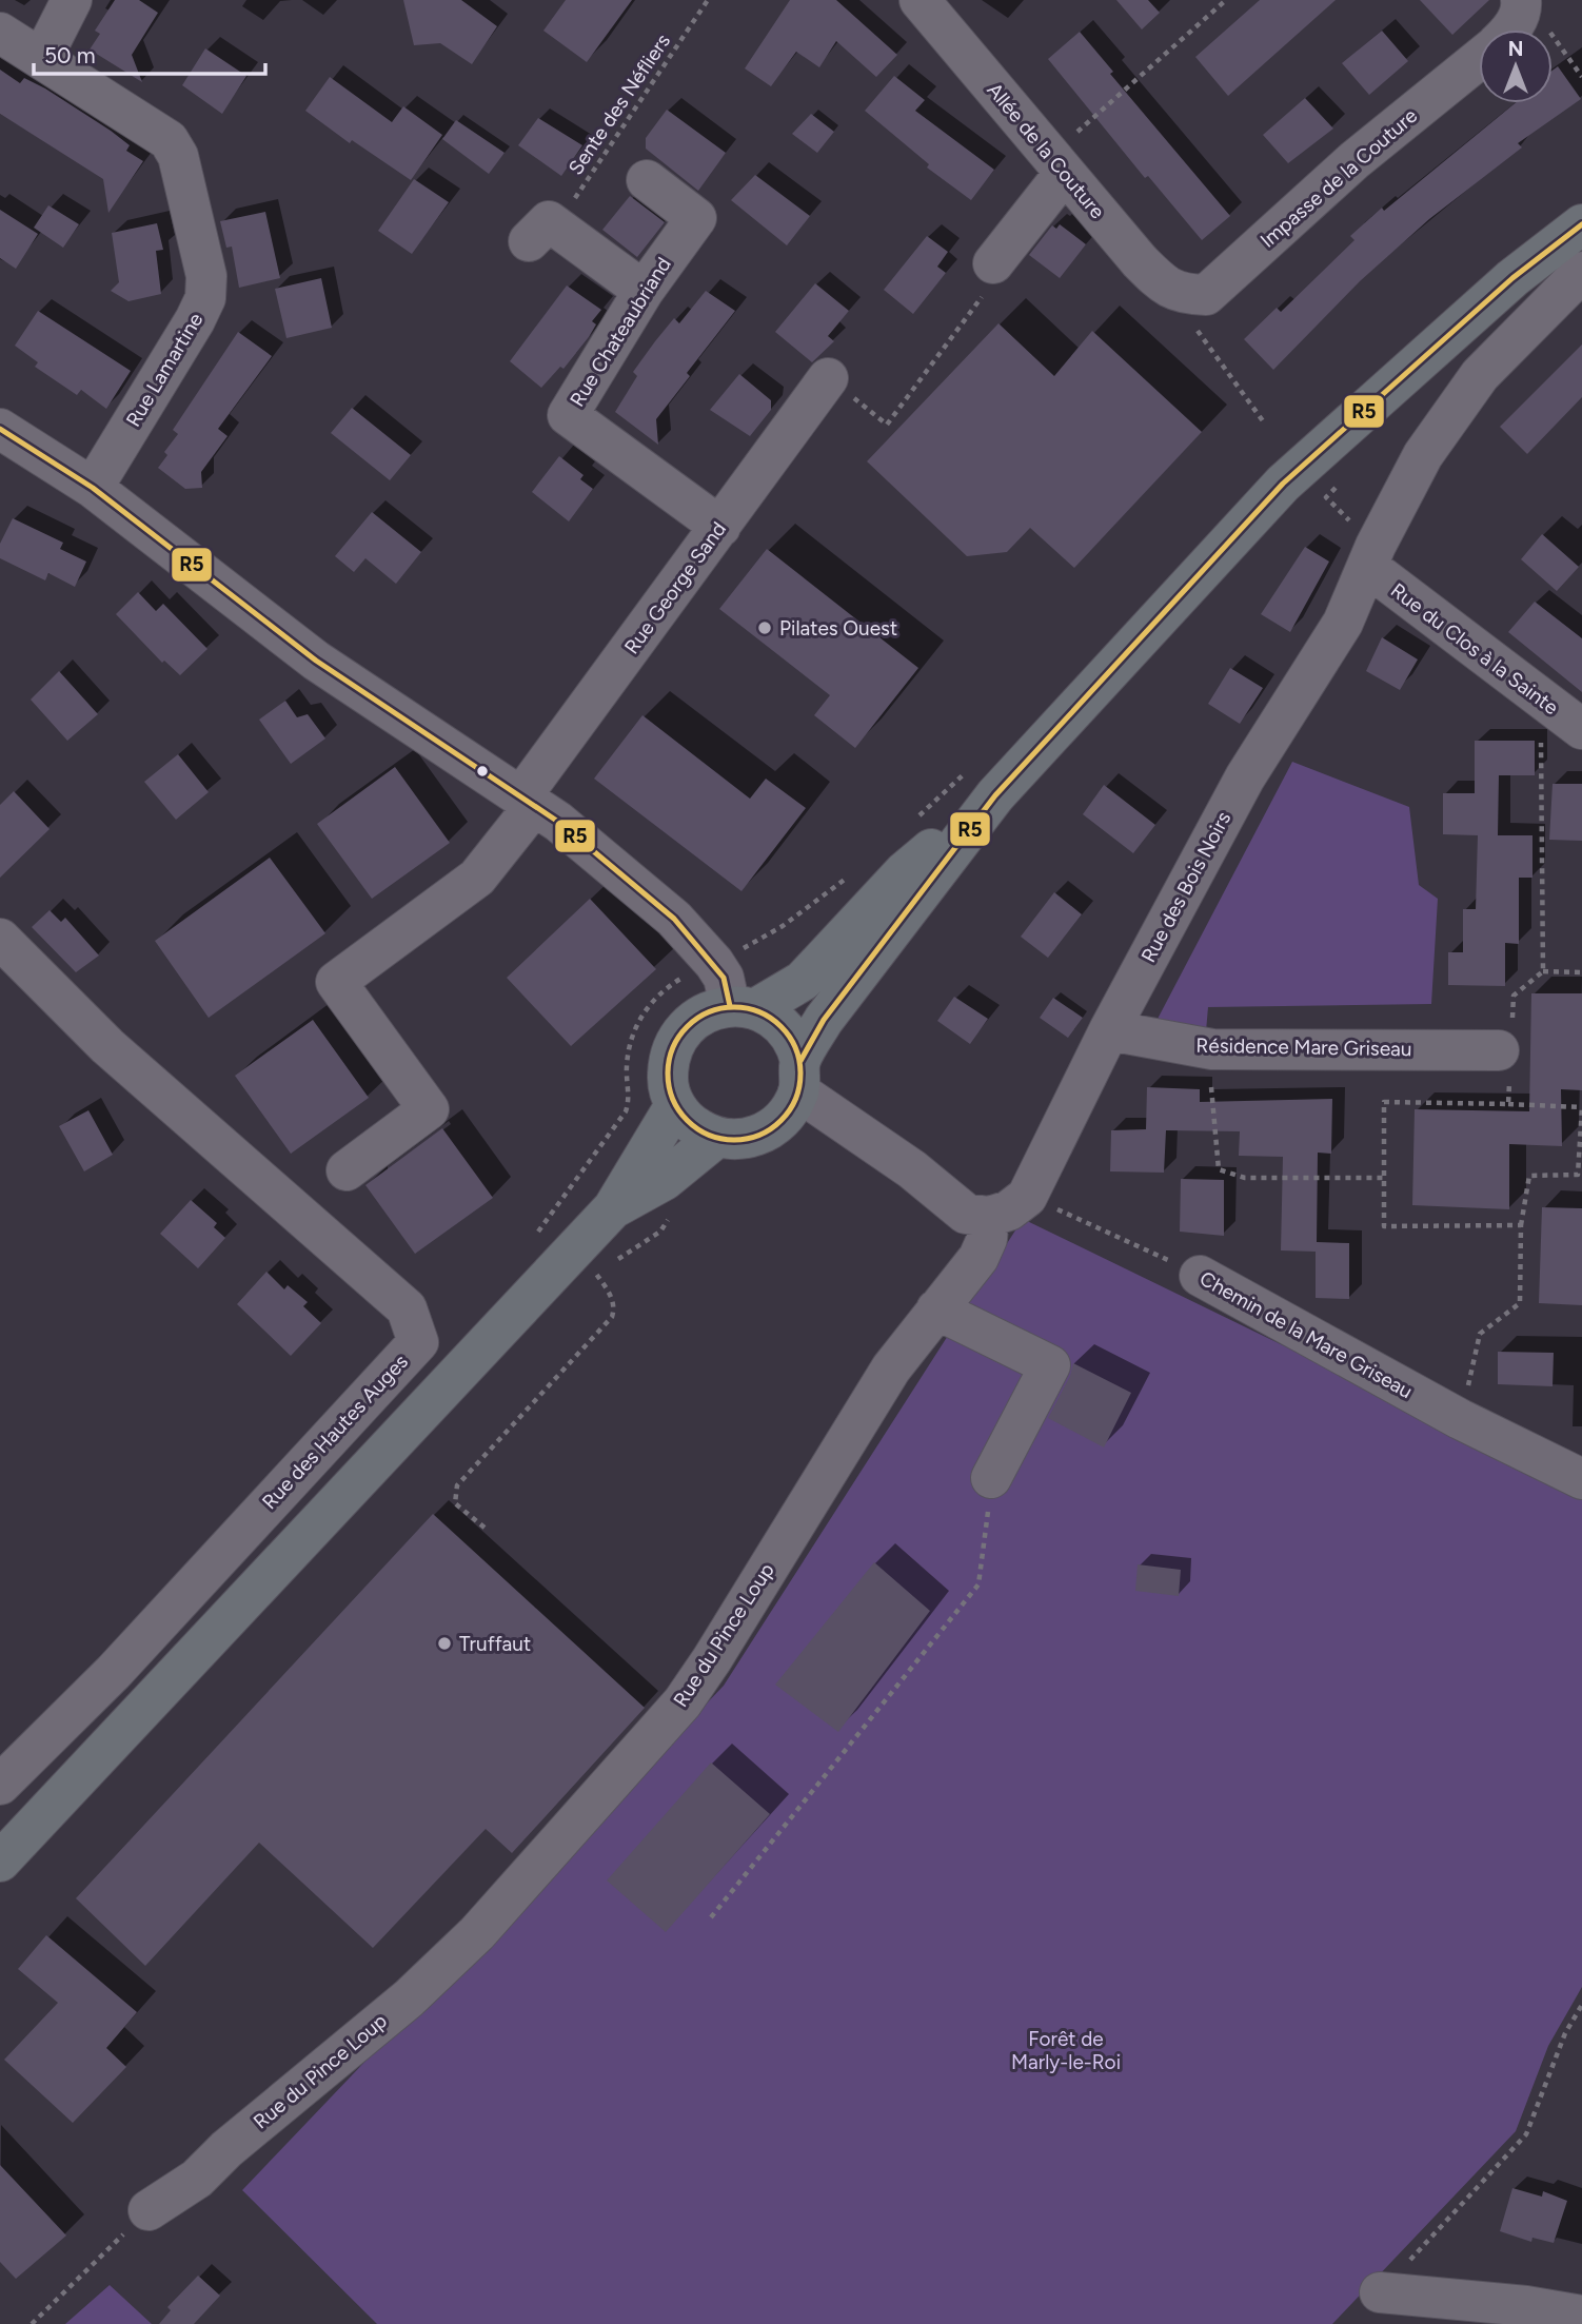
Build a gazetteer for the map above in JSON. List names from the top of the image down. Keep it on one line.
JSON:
{"streets":{"street":["Allée de la Couture","Impasse de la Couture","Rue Chateaubriand","Rue Lamartine","Rue George Sand","Rue du Clos à la Sainte","Rue des Bois Noirs","Résidence Mare Griseau","Chemin de la Mare Griseau","Rue des Hautes Auges","Rue du Pince Loup"],"path":["Sente des Néfliers"]},"crossings":[["Allée de la Couture","Impasse de la Couture"],["Rue Chateaubriand","Rue George Sand"],["Rue du Clos à la Sainte","Rue des Bois Noirs"],["Rue des Bois Noirs","Résidence Mare Griseau"],["Rue des Bois Noirs","Chemin de la Mare Griseau"]],"parks":["Forêt de Marly-le-Roi"],"places":["Pilates Ouest","Truffaut"],"lines":["transit line R5"],"scale_bar":"50 m","north":"top"}
